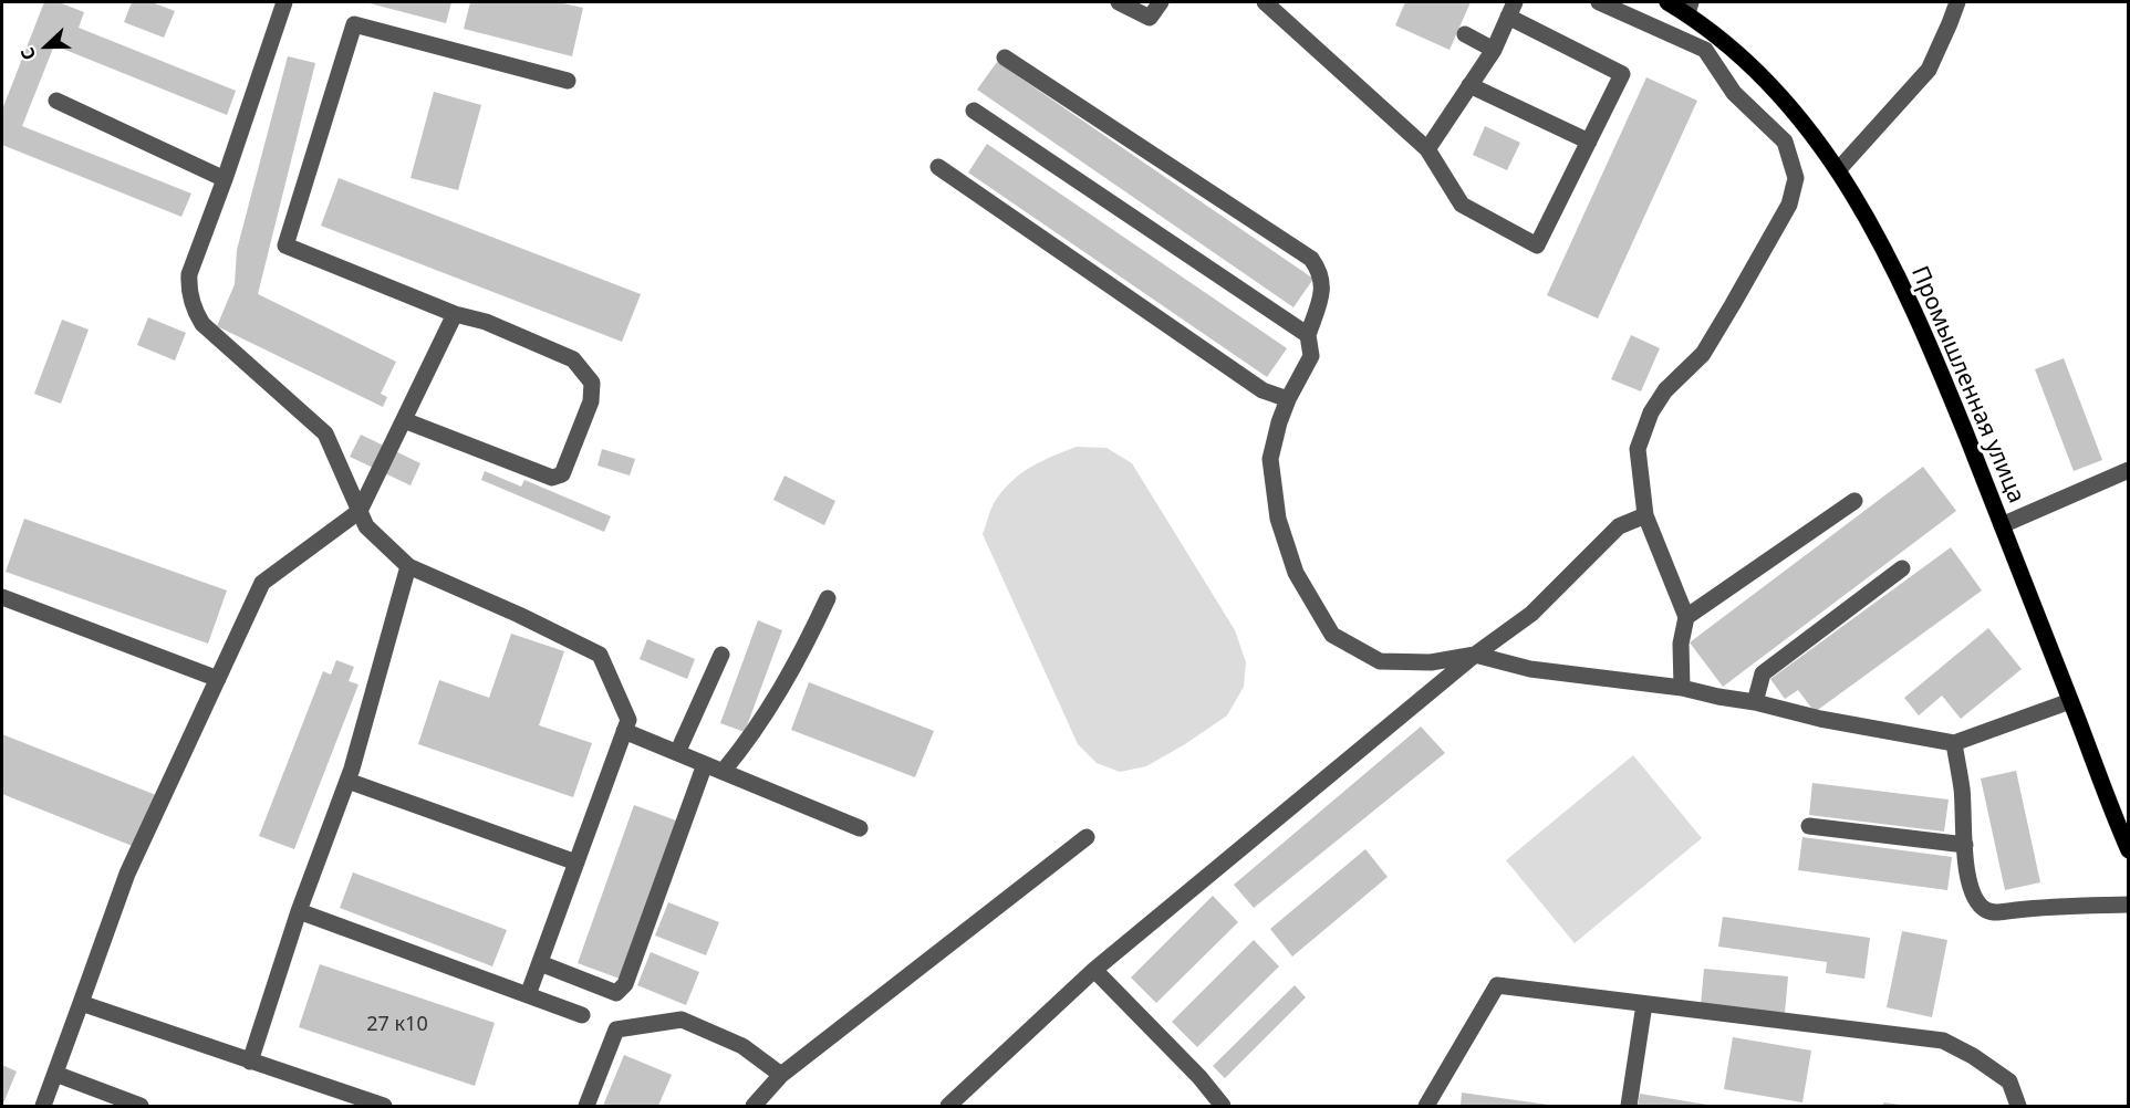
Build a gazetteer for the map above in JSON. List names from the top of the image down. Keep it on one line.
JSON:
{"streets":{"main road":["Промышленная улица"]},"house_numbers":["27 к10"],"north":"left"}
